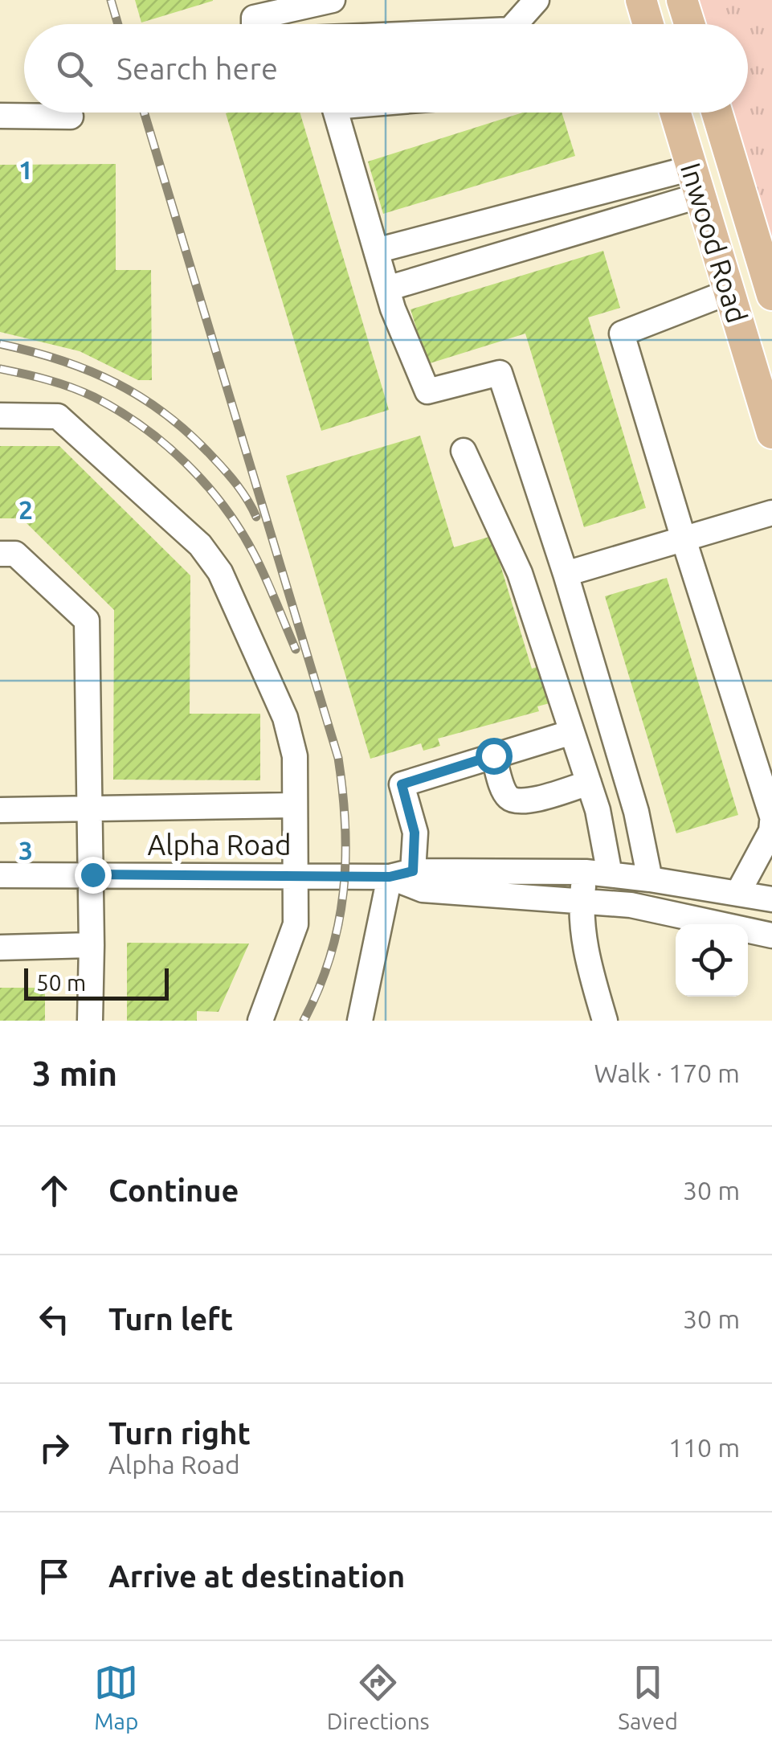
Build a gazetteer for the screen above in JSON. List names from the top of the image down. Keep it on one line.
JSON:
{"streets":{"main road":["Inwood Road"],"street":["Alpha Road"]},"scale_bar":"50 m","page":{"search":"Search here","scale":"50 m","heading":["3 min","Walk · 170 m"],"list":[["Continue","30 m"],["Turn left","30 m"],["Turn right","Alpha Road","110 m"],"Arrive at destination"],"nav":["Map","Directions","Saved"]},"grid":{"rows":["1","2","3"]}}
